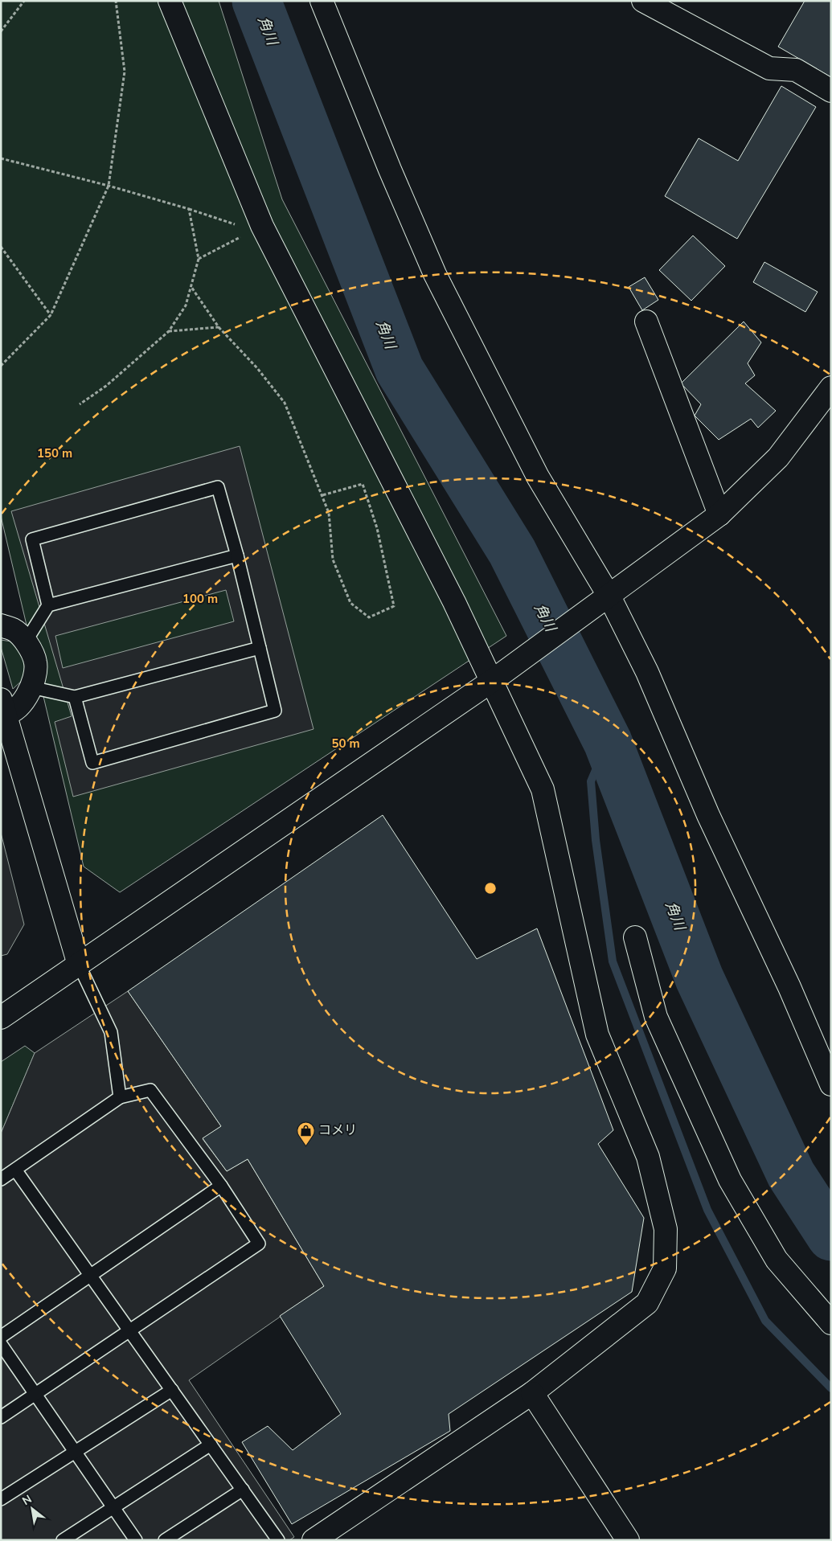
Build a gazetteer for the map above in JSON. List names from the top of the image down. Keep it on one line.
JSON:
{"water":["角川"],"places":{"shop":["コメリ"]},"north":"top left","rings":["150 m","100 m","50 m"]}
